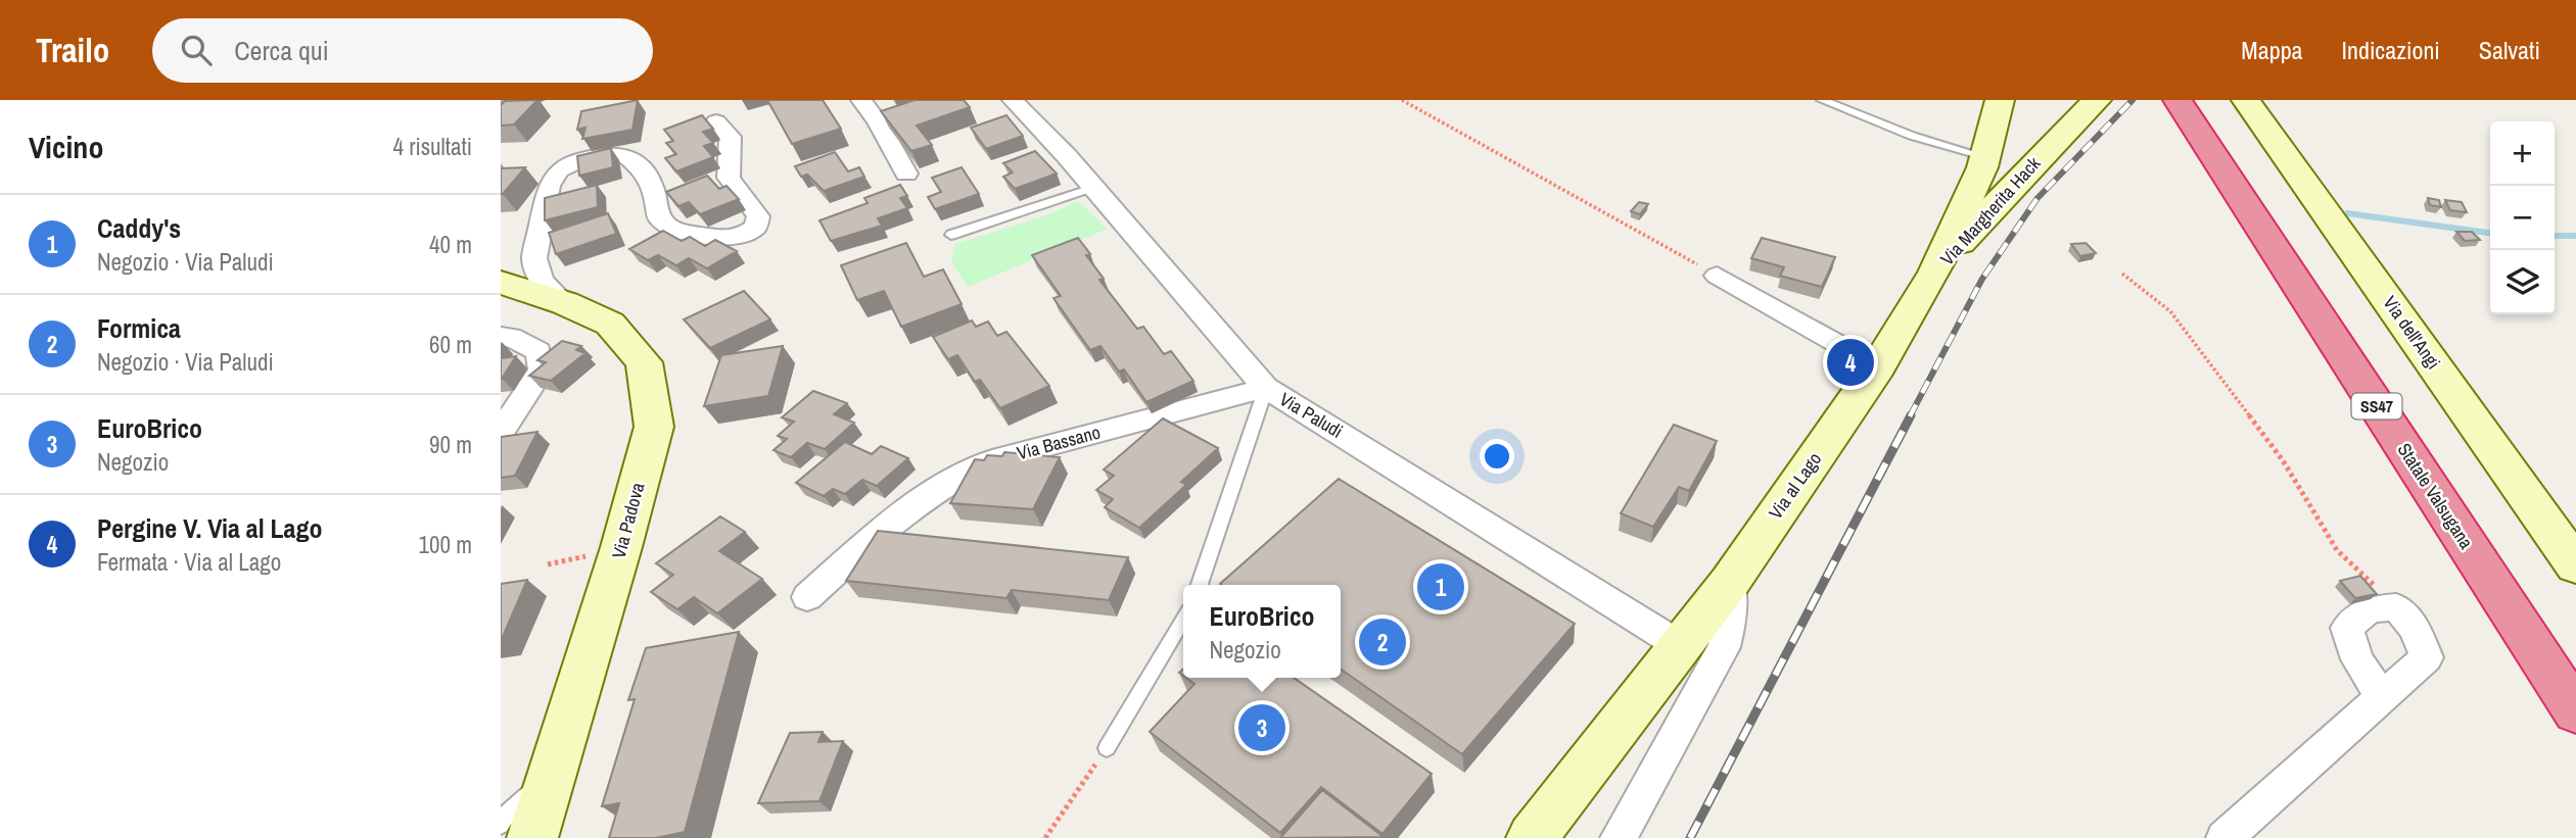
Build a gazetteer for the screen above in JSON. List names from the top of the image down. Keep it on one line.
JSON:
{"streets":{"highway":["SS47","Statale Valsugana"],"main road":["Via Margherita Hack","Via dell'Angi","Via al Lago","Via Padova"],"street":["Via Paludi","Via Bassano"]},"crossings":[["Via Margherita Hack","Via al Lago"],["Via Paludi","Via Bassano"],["Via Paludi","Via al Lago"]],"page":{"header":"Trailo","search":"Cerca qui","nav":["Mappa","Indicazioni","Salvati"],"heading":["Vicino","4 risultati"],"map_buttons":["+","−"],"list":[{"mark":"1","name":"Caddy's","note":"Negozio · Via Paludi","value":"40 m"},{"mark":"2","name":"Formica","note":"Negozio · Via Paludi","value":"60 m"},{"mark":"3","name":"EuroBrico","note":"Negozio","value":"90 m"},{"mark":"4","name":"Pergine V. Via al Lago","note":"Fermata · Via al Lago","value":"100 m"}],"pins":["4","1","2","3"],"popup":["EuroBrico","Negozio"]}}
